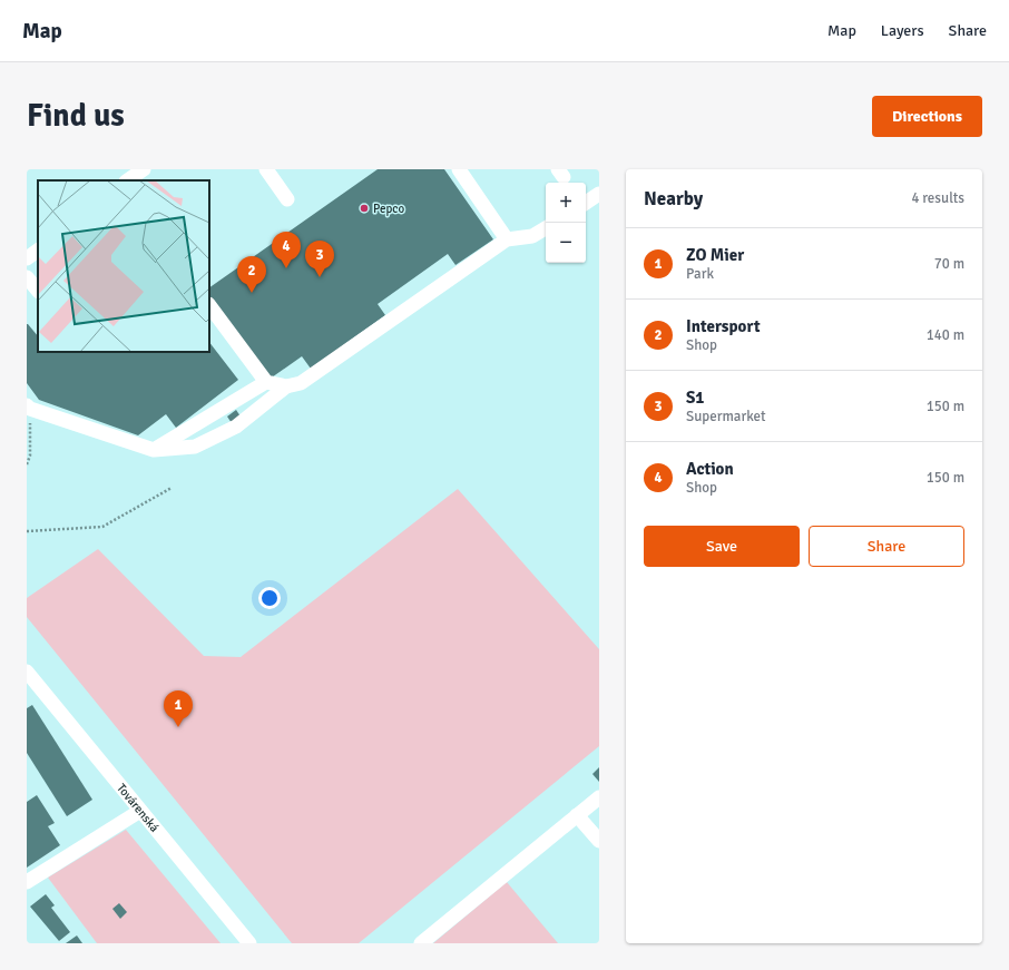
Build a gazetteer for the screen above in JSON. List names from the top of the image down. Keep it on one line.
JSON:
{"streets":{"street":["Továrenská"]},"places":["Pepco"],"page":{"header":"Map","nav":["Map","Layers","Share"],"buttons":["Directions",["Save","Share"]],"title":"Find us","heading":["Nearby","4 results"],"map_buttons":["+","−"],"list":[{"mark":"1","name":"ZO Mier","note":"Park","value":"70 m"},{"mark":"2","name":"Intersport","note":"Shop","value":"140 m"},{"mark":"3","name":"S1","note":"Supermarket","value":"150 m"},{"mark":"4","name":"Action","note":"Shop","value":"150 m"}],"pins":["4","3","2","1"]}}
